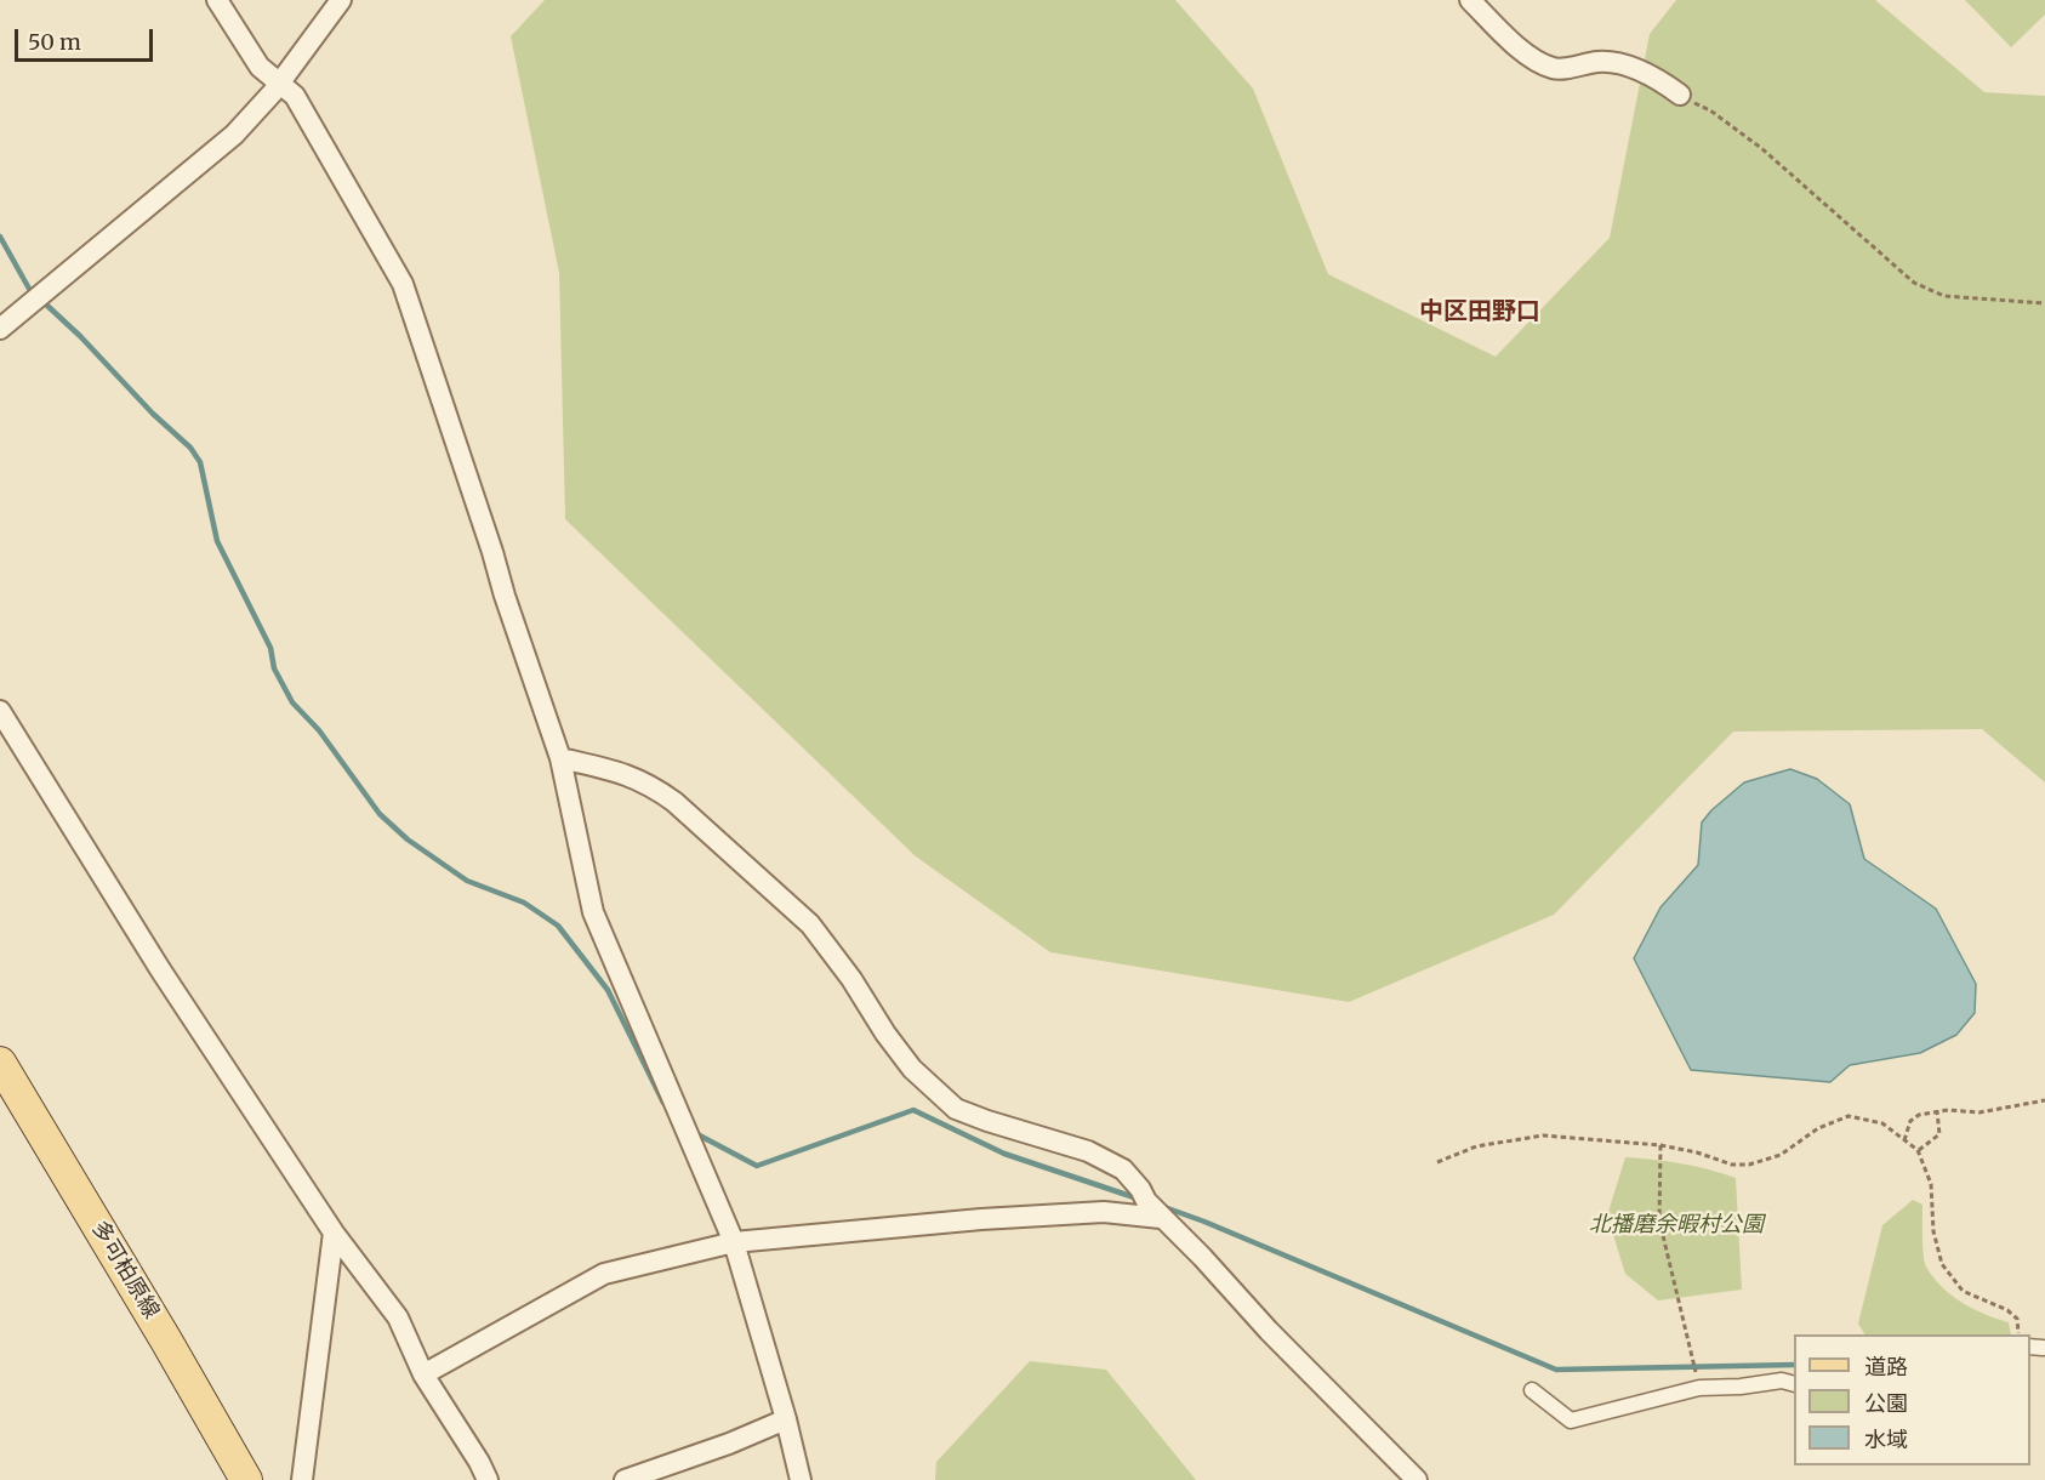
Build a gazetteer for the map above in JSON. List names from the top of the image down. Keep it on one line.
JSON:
{"streets":{"main road":["多可柏原線"]},"districts":["中区田野口"],"parks":["北播磨余暇村公園"],"legend":["道路","公園","水域"],"scale_bar":"50 m"}
